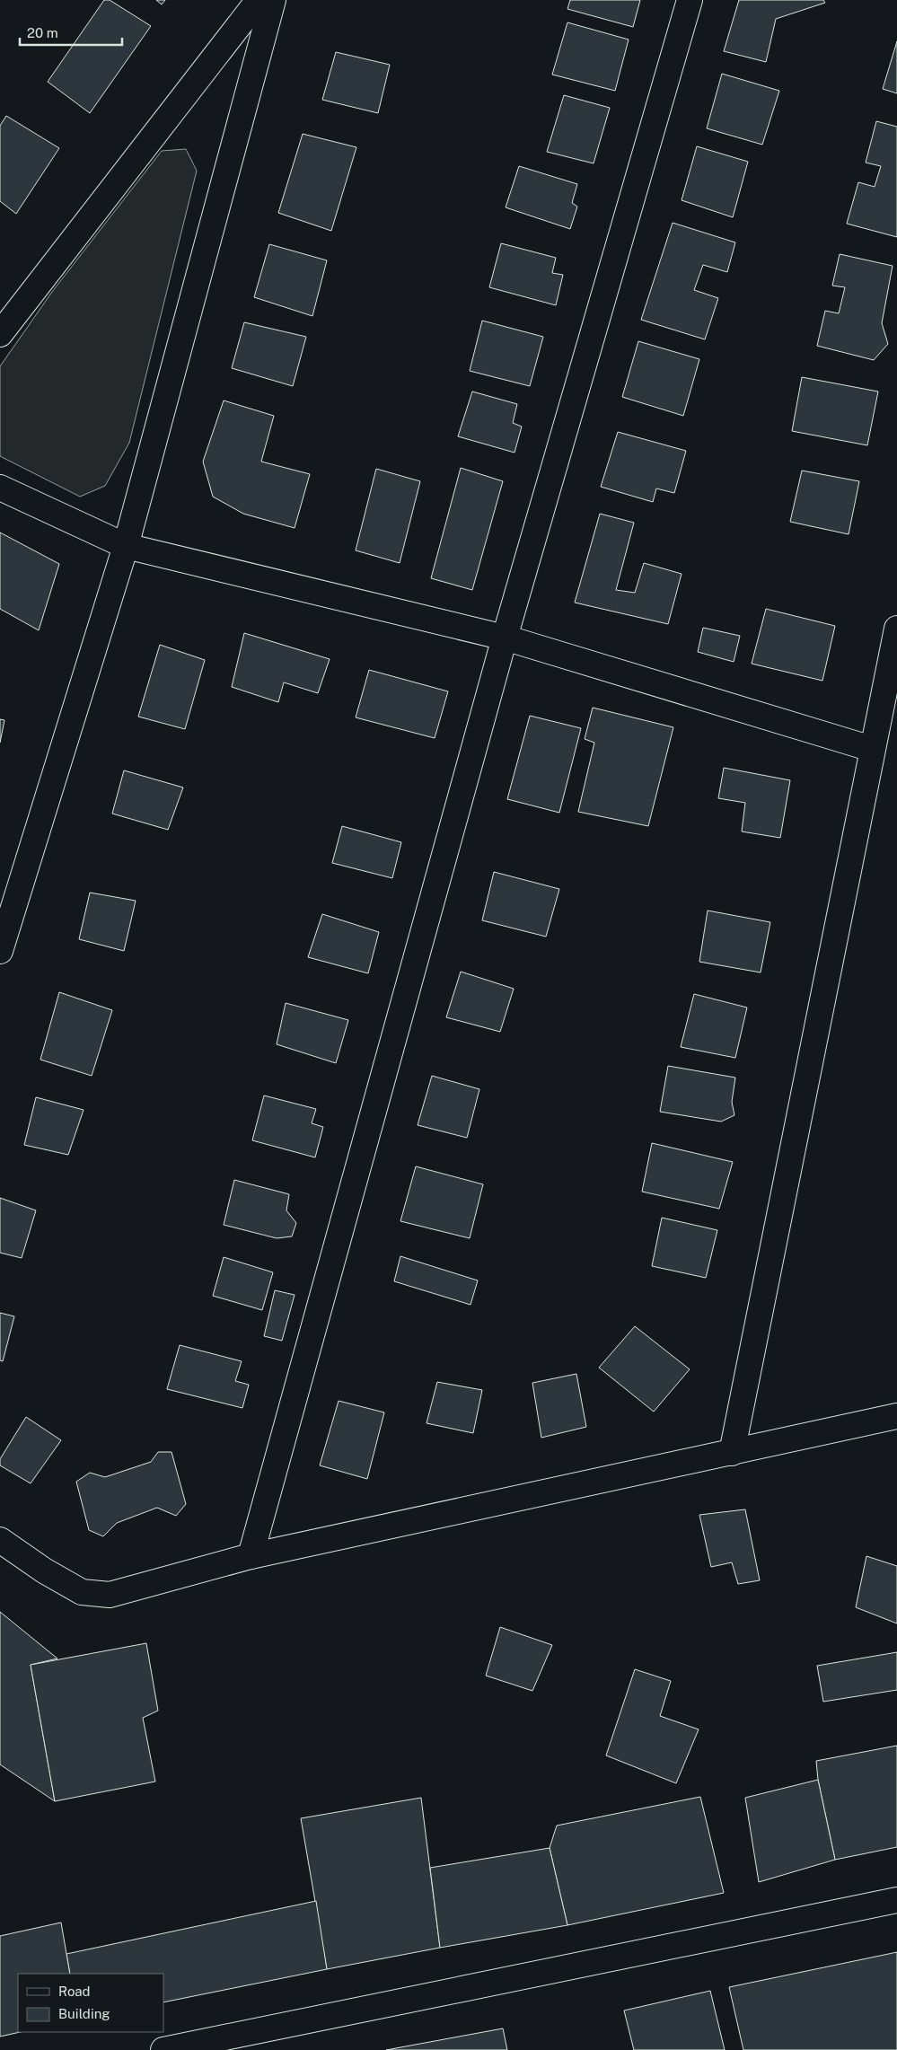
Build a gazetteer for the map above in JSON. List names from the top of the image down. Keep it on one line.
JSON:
{"legend":["Road","Building"],"scale_bar":"20 m"}
